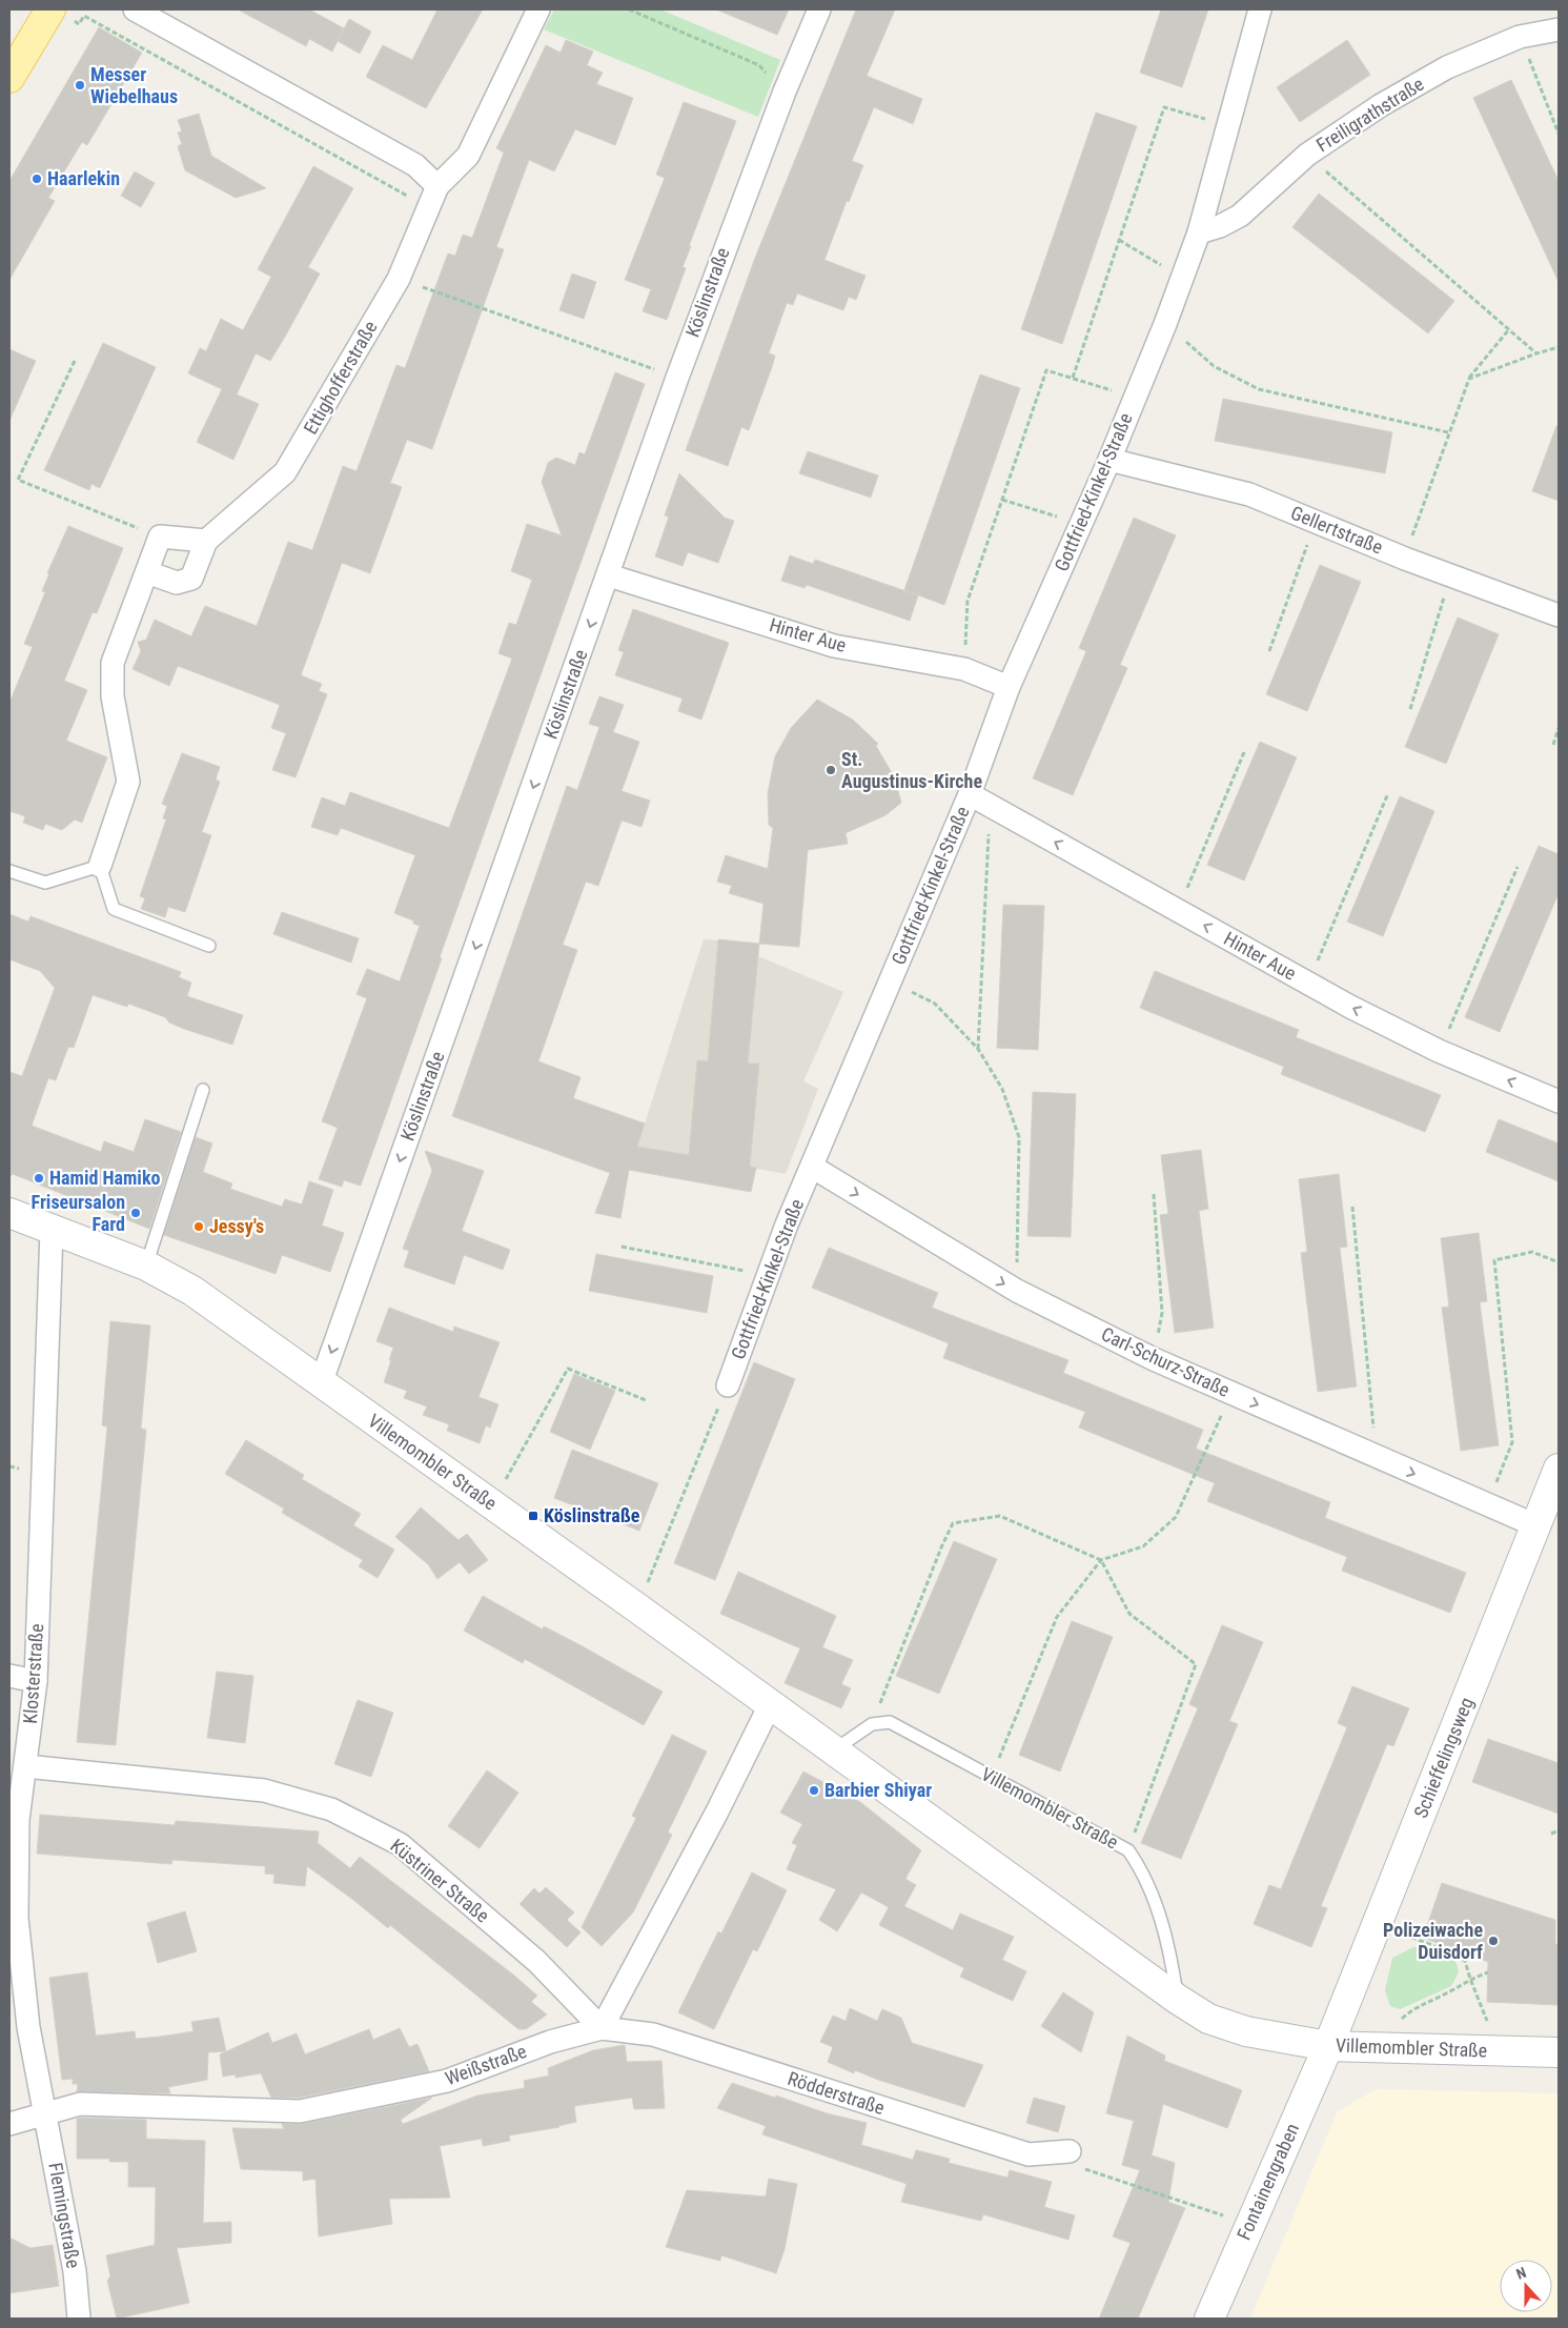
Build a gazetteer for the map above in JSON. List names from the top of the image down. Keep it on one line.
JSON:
{"streets":{"street":["Freiligrathstraße","Köslinstraße","Ettighofferstraße","Gottfried-Kinkel-Straße","Gellertstraße","Hinter Aue","Carl-Schurz-Straße","Villemombler Straße","Klosterstraße","Schieffelingsweg","Küstriner Straße","Weißstraße","Rödderstraße","Fontainengraben","Flemingstraße"]},"crossings":[["Freiligrathstraße","Gottfried-Kinkel-Straße"],["Köslinstraße","Hinter Aue"],["Köslinstraße","Villemombler Straße"],["Gottfried-Kinkel-Straße","Gellertstraße"],["Gottfried-Kinkel-Straße","Hinter Aue"],["Gottfried-Kinkel-Straße","Carl-Schurz-Straße"],["Carl-Schurz-Straße","Schieffelingsweg"],["Villemombler Straße","Klosterstraße"],["Villemombler Straße","Schieffelingsweg"],["Villemombler Straße","Fontainengraben"],["Klosterstraße","Küstriner Straße"],["Klosterstraße","Weißstraße"],["Klosterstraße","Flemingstraße"],["Schieffelingsweg","Fontainengraben"],["Küstriner Straße","Weißstraße"],["Küstriner Straße","Rödderstraße"],["Weißstraße","Rödderstraße"],["Weißstraße","Flemingstraße"]],"one_way":["Köslinstraße","Hinter Aue","Carl-Schurz-Straße"],"places":{"other":["Messer Wiebelhaus","Haarlekin","St. Augustinus-Kirche","Hamid Hamiko","Friseursalon Fard","Jessy's","Barbier Shiyar","Polizeiwache Duisdorf"],"transit":["Köslinstraße"]},"north":"top"}
